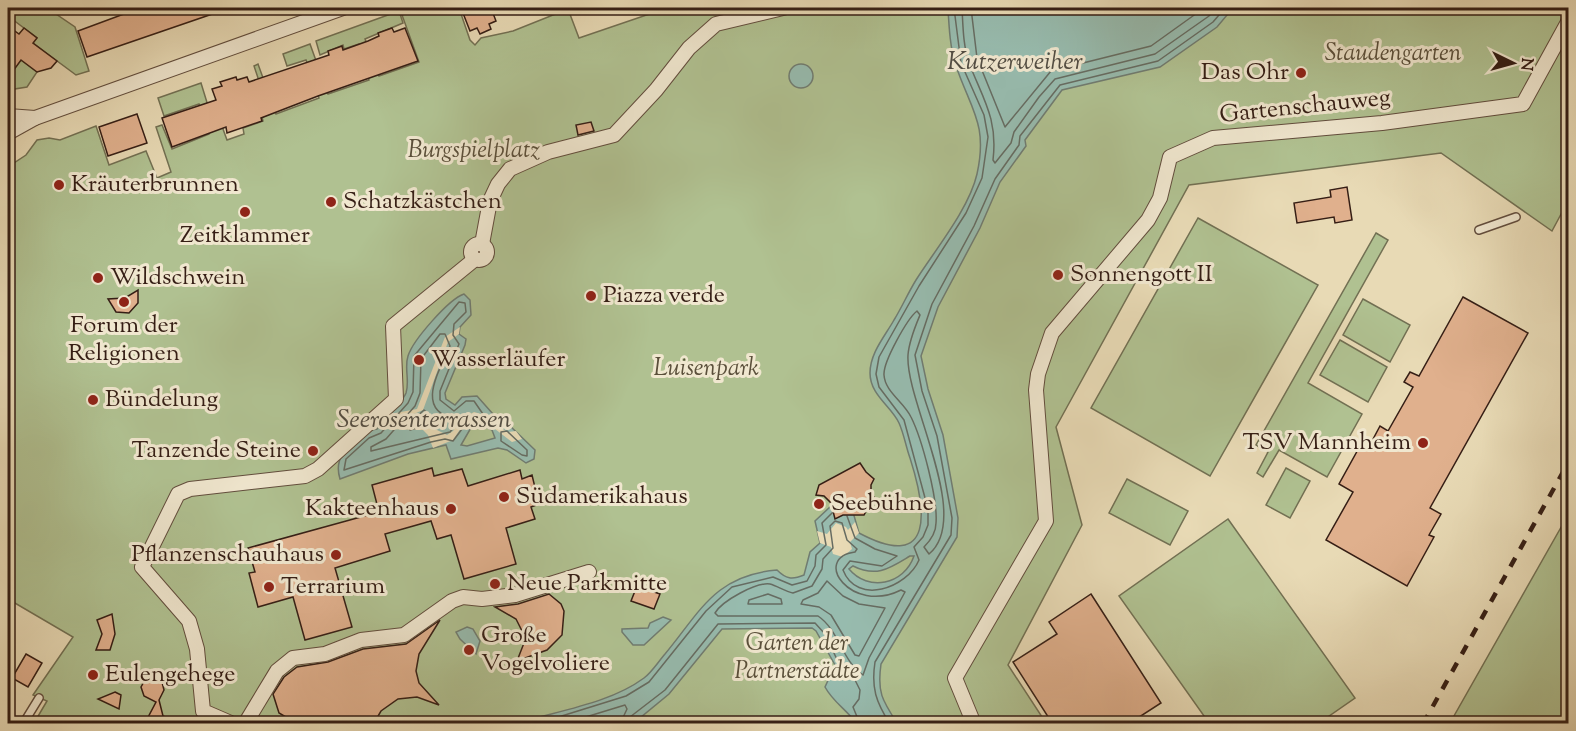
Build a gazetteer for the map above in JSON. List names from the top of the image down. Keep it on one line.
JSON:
{"streets":{"street":["Gartenschauweg"]},"water":["Kutzerweiher","Seerosenterrassen"],"parks":["Staudengarten","Burgspielplatz","Luisenpark","Garten der Partnerstädte"],"places":["Das Ohr","Kräuterbrunnen","Schatzkästchen","Zeitklammer","Sonnengott II","Wildschwein","Piazza verde","Forum der Religionen","Wasserläufer","Bündelung","TSV Mannheim","Tanzende Steine","Südamerikahaus","Seebühne","Kakteenhaus","Pflanzenschauhaus","Neue Parkmitte","Terrarium","Große Vogelvoliere","Eulengehege"],"north":"right"}
